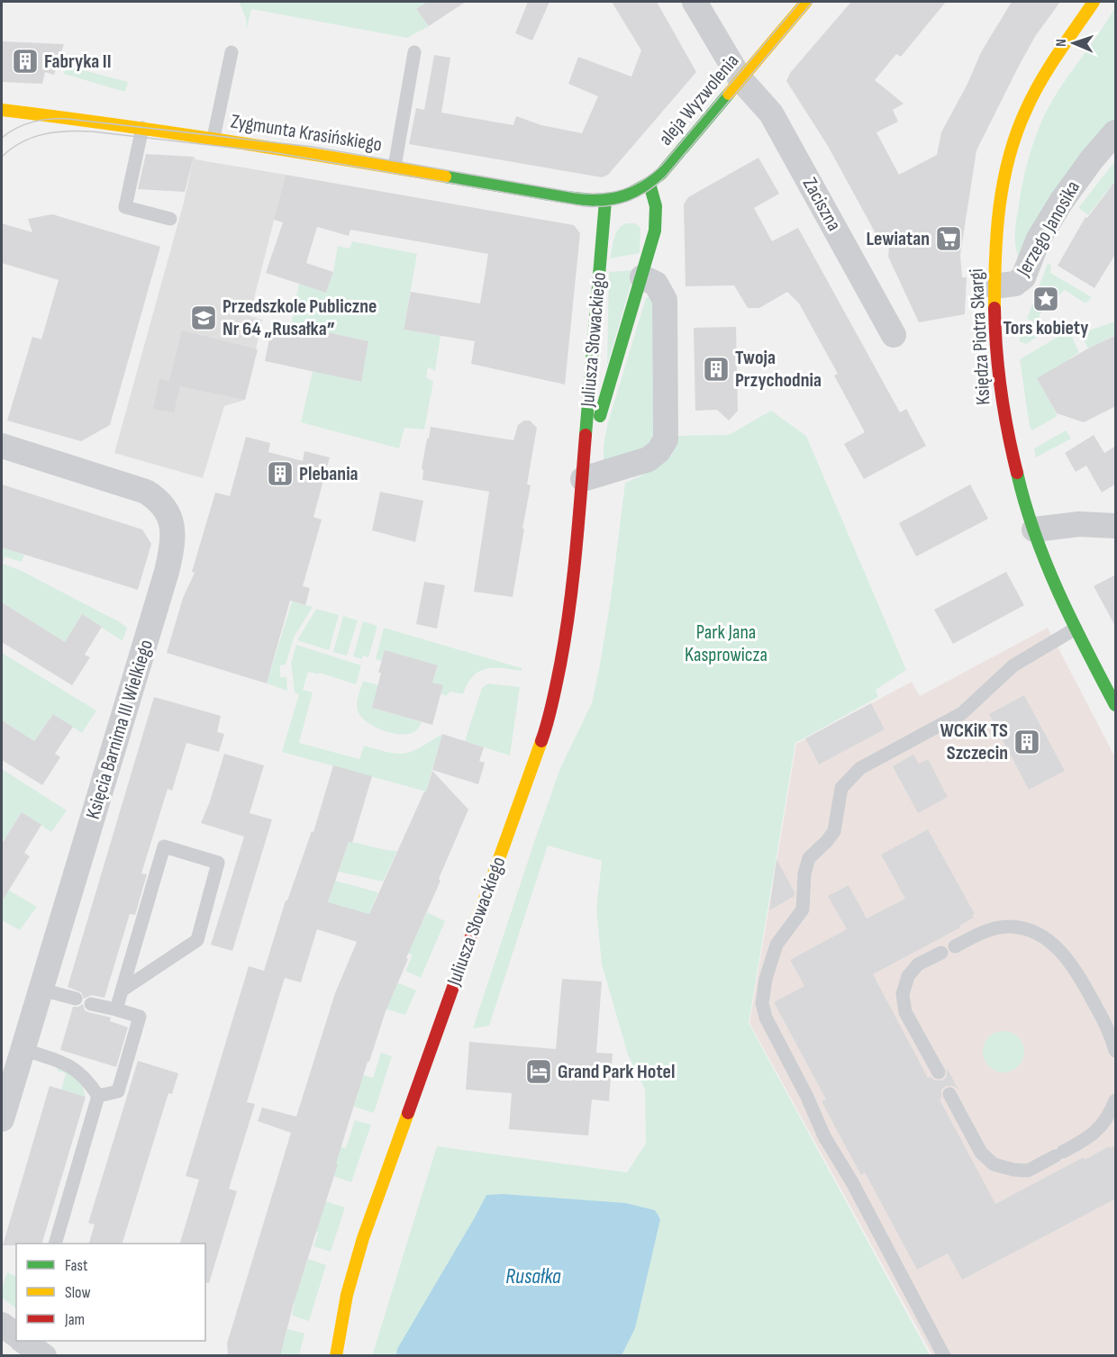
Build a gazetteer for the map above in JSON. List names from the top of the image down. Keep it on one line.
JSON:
{"streets":{"street":["aleja Wyzwolenia","Zygmunta Krasińskiego","Zaciszna","Jerzego Janosika","Księdza Piotra Skargi","Juliusza Słowackiego","Księcia Barnima III Wielkiego"]},"crossings":[["aleja Wyzwolenia","Zygmunta Krasińskiego"],["aleja Wyzwolenia","Zaciszna"],["aleja Wyzwolenia","Juliusza Słowackiego"],["Zygmunta Krasińskiego","Juliusza Słowackiego"],["Jerzego Janosika","Księdza Piotra Skargi"]],"water":["Rusałka"],"parks":["Park Jana Kasprowicza"],"places":{"building":["Fabryka II","Twoja Przychodnia","Plebania","WCKiK TS Szczecin"],"supermarket":["Lewiatan"],"place":["Tors kobiety"],"school or university":["Przedszkole Publiczne Nr 64 „Rusałka”"],"hotel":["Grand Park Hotel"]},"legend":["Fast","Slow","Jam"],"north":"left"}
